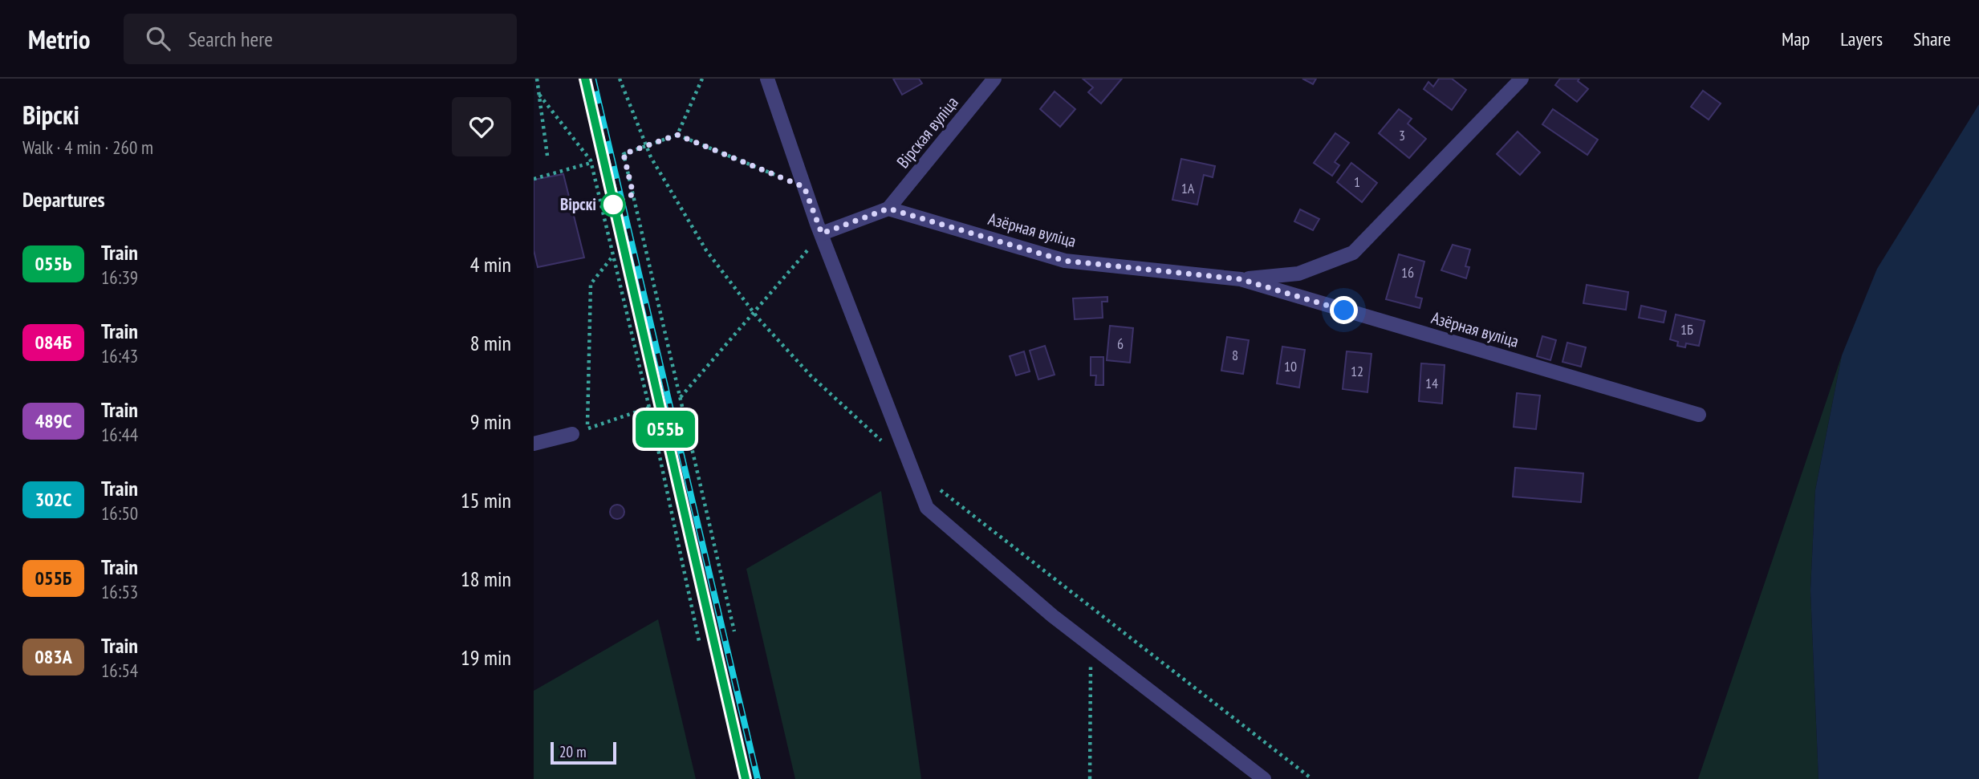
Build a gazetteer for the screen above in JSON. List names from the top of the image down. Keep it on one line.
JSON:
{"streets":{"street":["Вірская вуліца","Азёрная вуліца"]},"crossings":[["Вірская вуліца","Азёрная вуліца"]],"places":["Вірскі"],"house_numbers":["3","1","1А","16","1Б","6","8","10","12","14"],"scale_bar":"20 m","page":{"header":"Metrio","search":"Search here","nav":["Map","Layers","Share"],"heading":[["Вірскі","Walk · 4 min · 260 m"],"Departures"],"on_map":"055Ь","list":[{"mark":"055Ь","name":"Train","note":"16:39","value":"4 min"},{"mark":"084Б","name":"Train","note":"16:43","value":"8 min"},{"mark":"489С","name":"Train","note":"16:44","value":"9 min"},{"mark":"302С","name":"Train","note":"16:50","value":"15 min"},{"mark":"055Б","name":"Train","note":"16:53","value":"18 min"},{"mark":"083А","name":"Train","note":"16:54","value":"19 min"}],"scale":"20 m"}}
